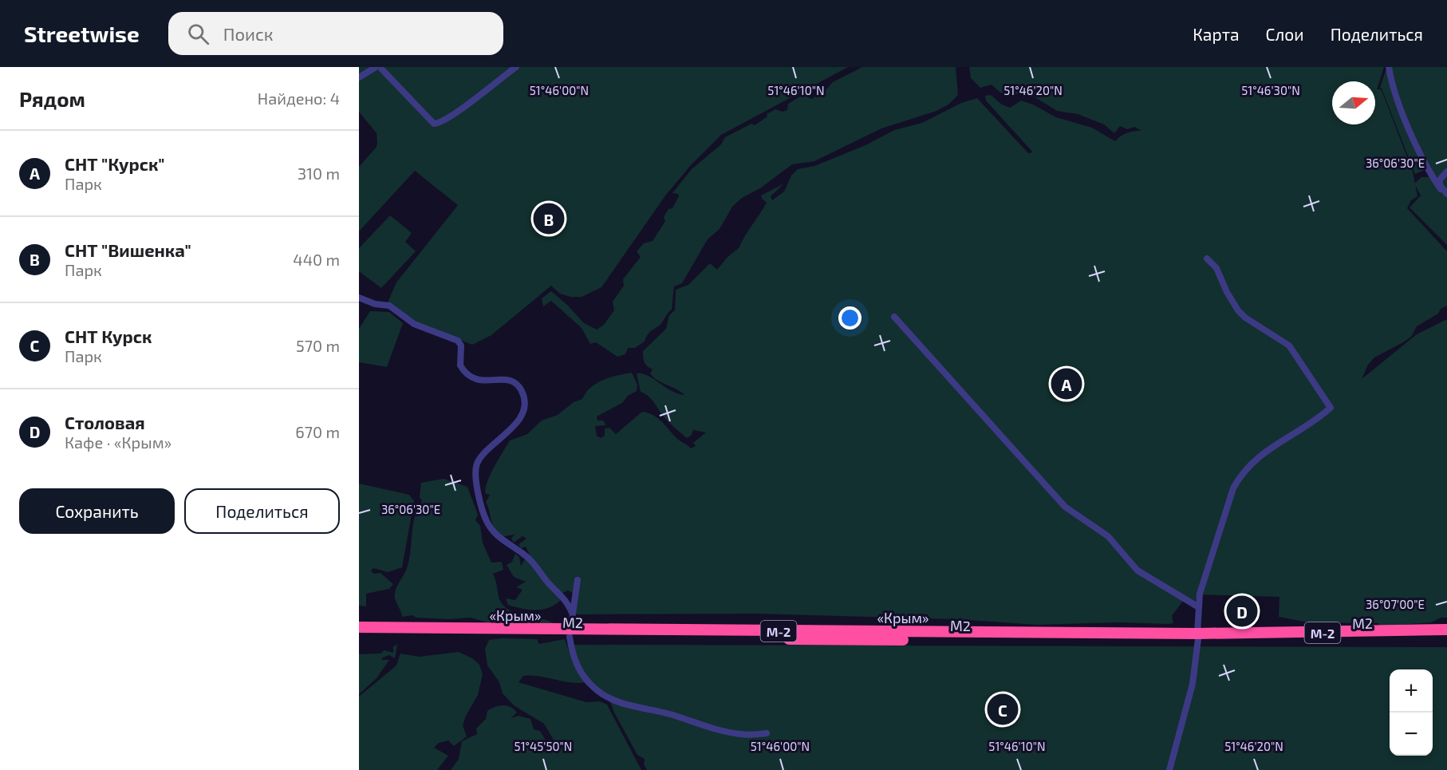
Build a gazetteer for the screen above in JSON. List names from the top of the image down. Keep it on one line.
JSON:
{"streets":{"highway":["«Крым»","М2","М-2"]},"crossings":[["«Крым»","М2"]],"north":"right","page":{"header":"Streetwise","search":"Поиск","nav":["Карта","Слои","Поделиться"],"heading":["Рядом","Найдено: 4"],"list":[{"mark":"A","name":"СНТ \"Курск\"","note":"Парк","value":"310 m"},{"mark":"B","name":"СНТ \"Вишенка\"","note":"Парк","value":"440 m"},{"mark":"C","name":"СНТ Курск","note":"Парк","value":"570 m"},{"mark":"D","name":"Столовая","note":"Кафе · «Крым»","value":"670 m"}],"pins":["B","A","D","C"],"buttons":["Сохранить","Поделиться"],"map_buttons":["+","−"]},"coordinates":["51°46'00\"N","51°46'10\"N","51°46'20\"N","51°46'30\"N","36°06'30\"E","36°07'00\"E","51°45'50\"N"]}
